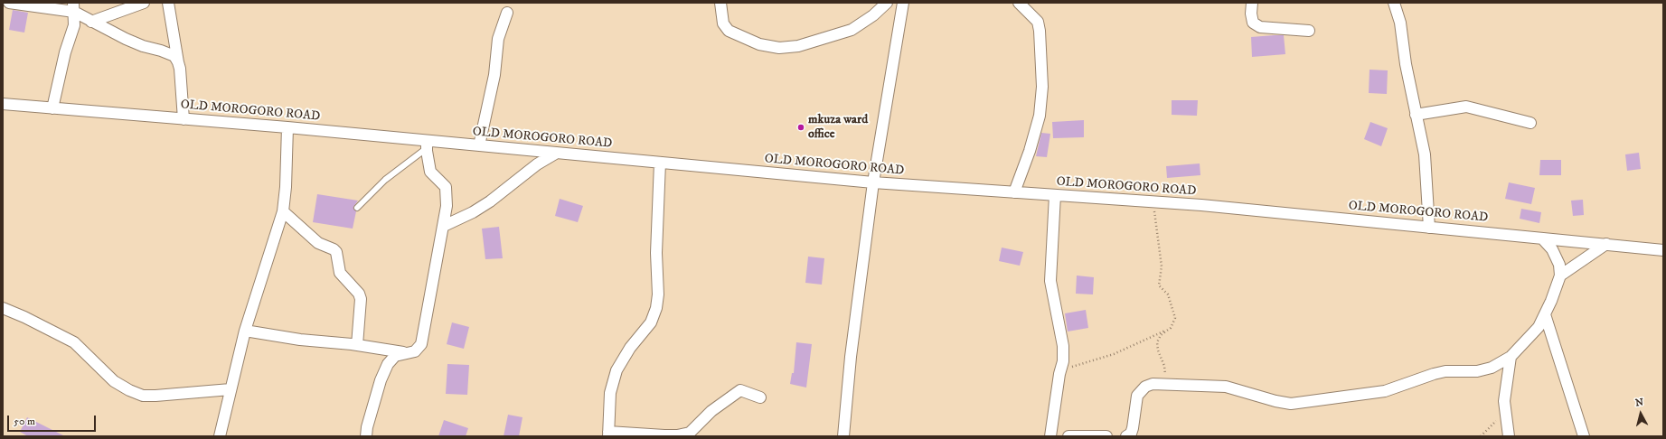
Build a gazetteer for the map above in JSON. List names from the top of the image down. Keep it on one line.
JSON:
{"streets":{"street":["OLD MOROGORO ROAD"]},"places":["mkuza ward office"],"scale_bar":"50 m","north":"top"}
